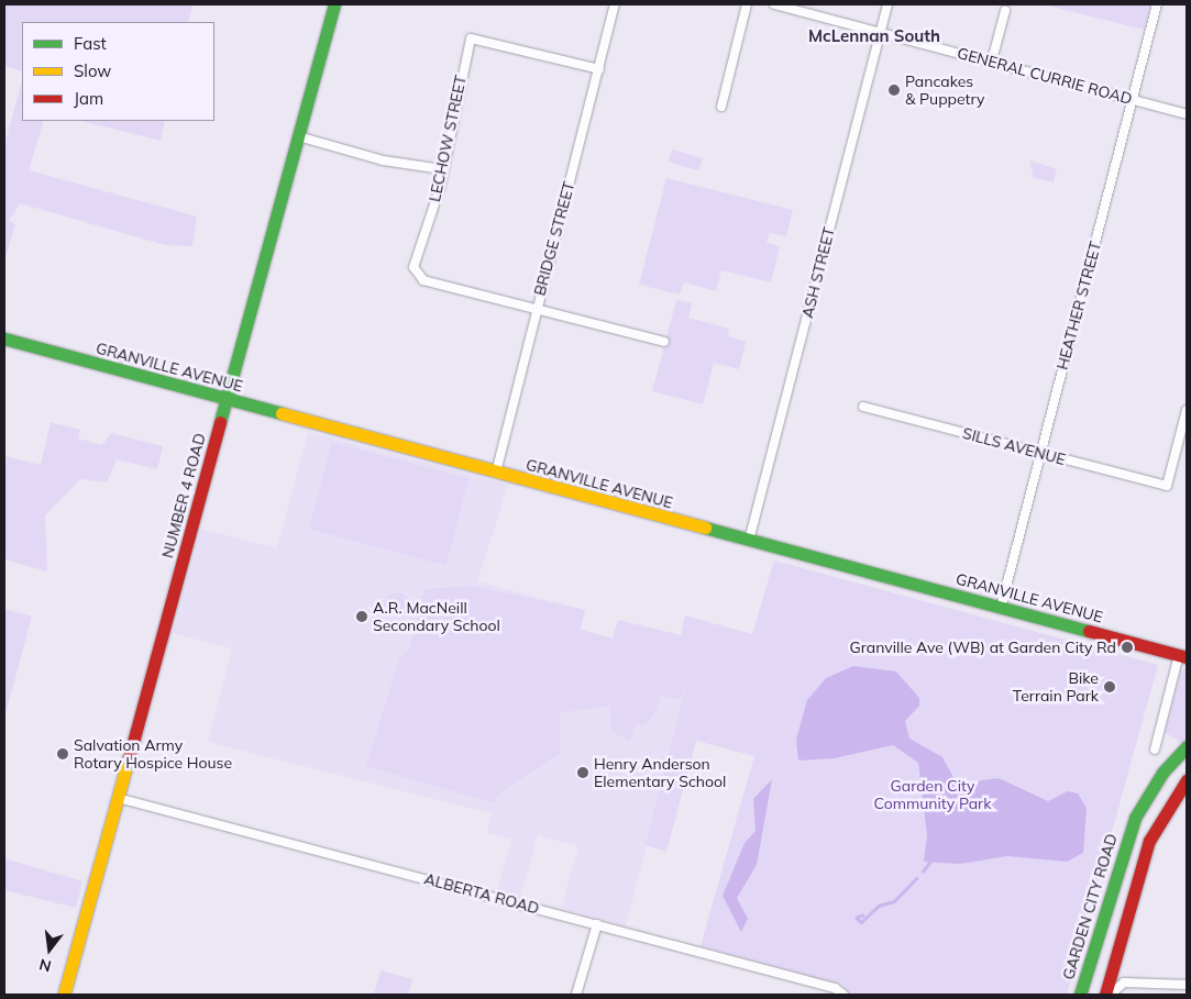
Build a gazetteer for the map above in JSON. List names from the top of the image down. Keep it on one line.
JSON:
{"streets":{"main road":["GRANVILLE AVENUE","NUMBER 4 ROAD","GARDEN CITY ROAD"],"street":["GENERAL CURRIE ROAD","LECHOW STREET","BRIDGE STREET","ASH STREET","HEATHER STREET","SILLS AVENUE","ALBERTA ROAD"]},"crossings":[["GENERAL CURRIE ROAD","ASH STREET"],["GENERAL CURRIE ROAD","HEATHER STREET"],["LECHOW STREET","BRIDGE STREET"],["BRIDGE STREET","GRANVILLE AVENUE"],["ASH STREET","GRANVILLE AVENUE"],["HEATHER STREET","GRANVILLE AVENUE"],["HEATHER STREET","SILLS AVENUE"],["GRANVILLE AVENUE","NUMBER 4 ROAD"],["NUMBER 4 ROAD","ALBERTA ROAD"]],"districts":["McLennan South"],"parks":["Garden City Community Park"],"places":["Pancakes & Puppetry","A.R. MacNeill Secondary School","Granville Ave (WB) at Garden City Rd","Bike Terrain Park","Salvation Army Rotary Hospice House","Henry Anderson Elementary School"],"legend":["Fast","Slow","Jam"],"north":"bottom"}
